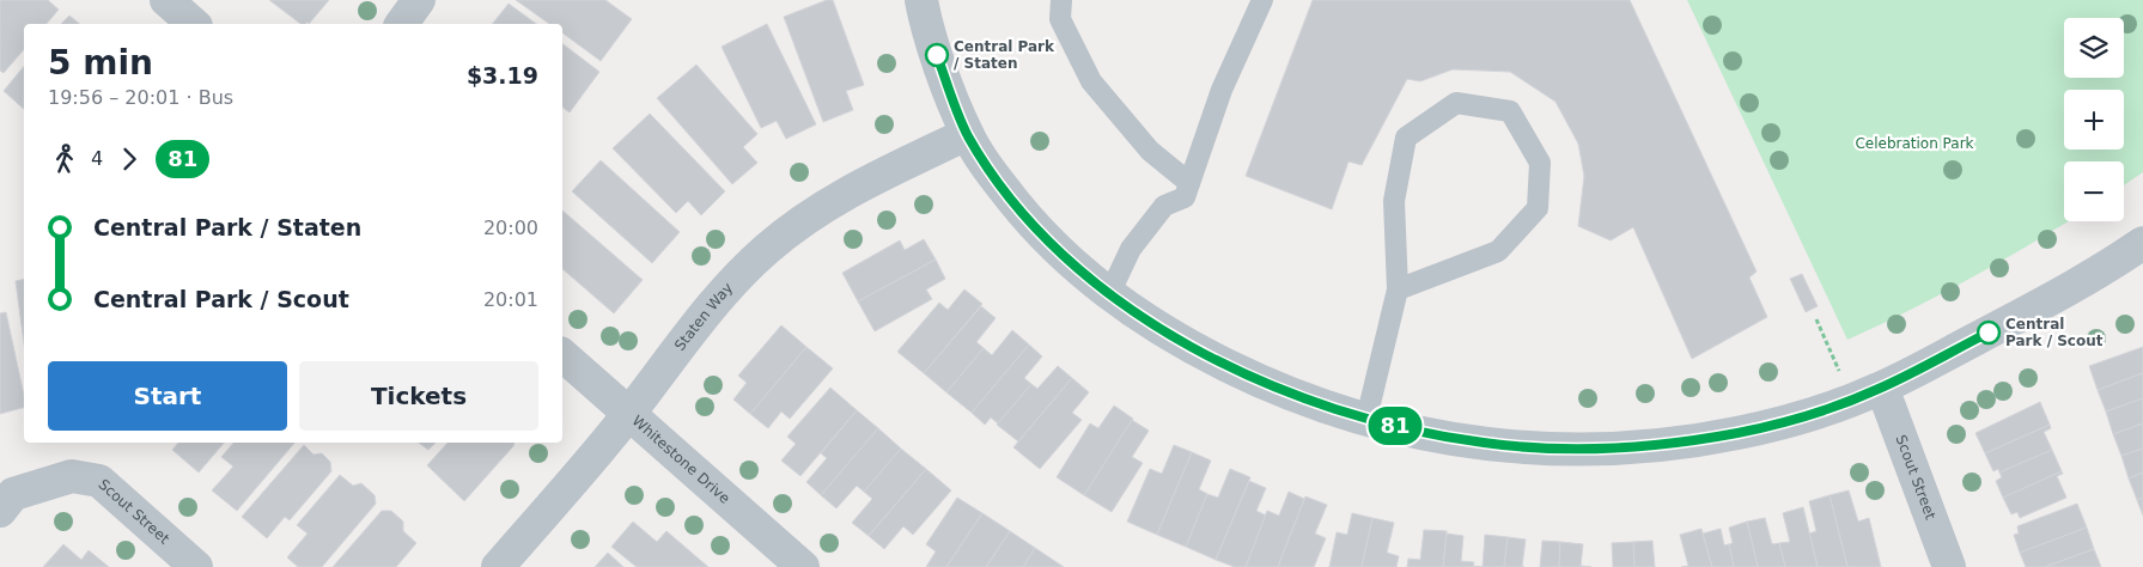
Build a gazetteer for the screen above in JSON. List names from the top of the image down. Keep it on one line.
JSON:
{"streets":{"street":["Staten Way","Whitestone Drive","Scout Street"]},"crossings":[["Staten Way","Whitestone Drive"]],"parks":["Celebration Park"],"places":["Central Park / Staten","Central Park / Scout"],"lines":["bus line 81"],"page":{"on_map":"81","map_buttons":["+","−"],"heading":["5 min","19:56 – 20:01 · Bus","$3.19"],"legs":["4","81"],"list":[{"name":"Central Park / Staten","value":"20:00"},{"name":"Central Park / Scout","value":"20:01"}],"buttons":["Start","Tickets"]}}
